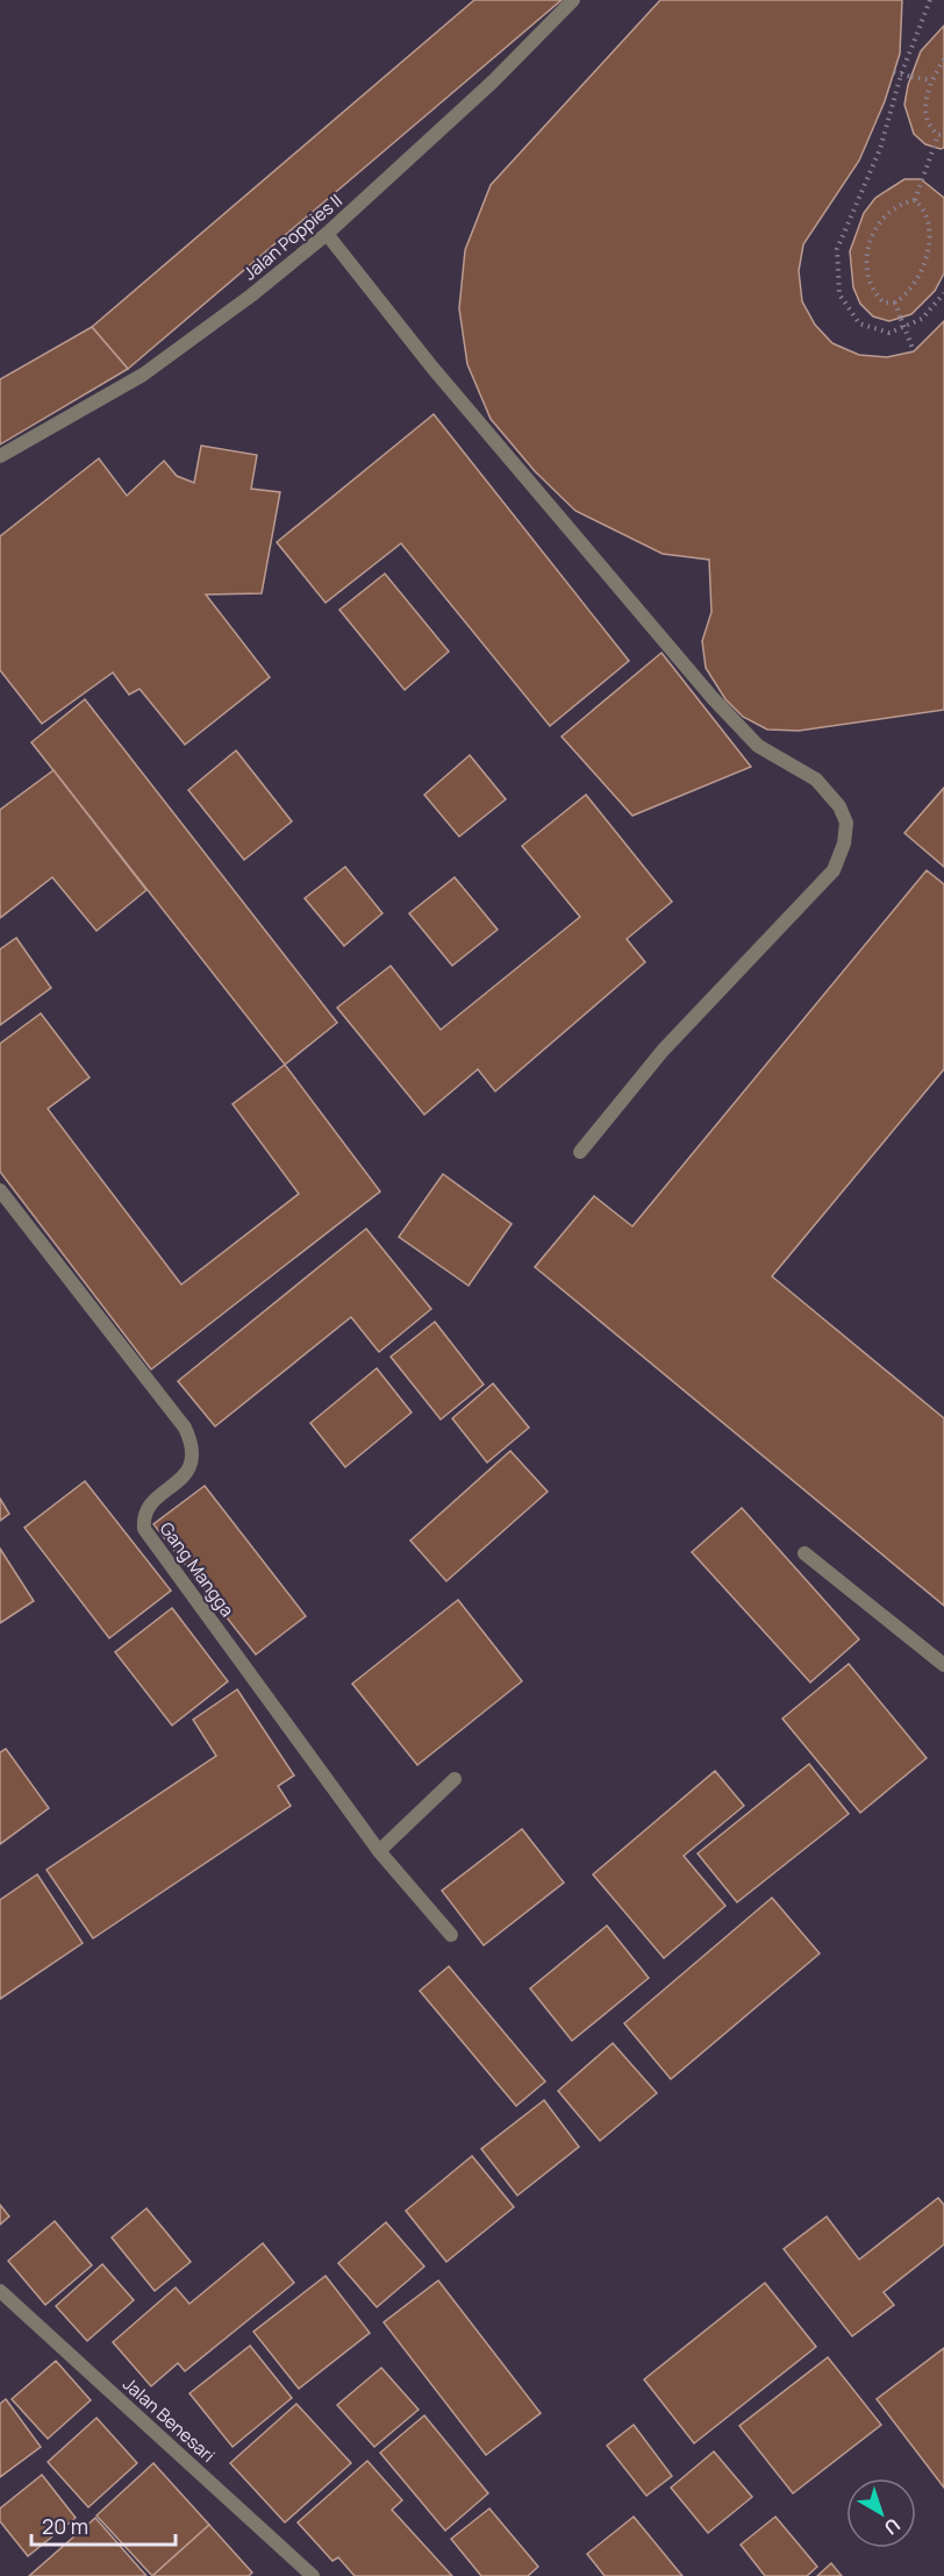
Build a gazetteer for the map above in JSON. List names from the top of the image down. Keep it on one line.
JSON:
{"streets":{"street":["Jalan Poppies II","Gang Mangga","Jalan Benesari"]},"scale_bar":"20 m","north":"bottom right"}
